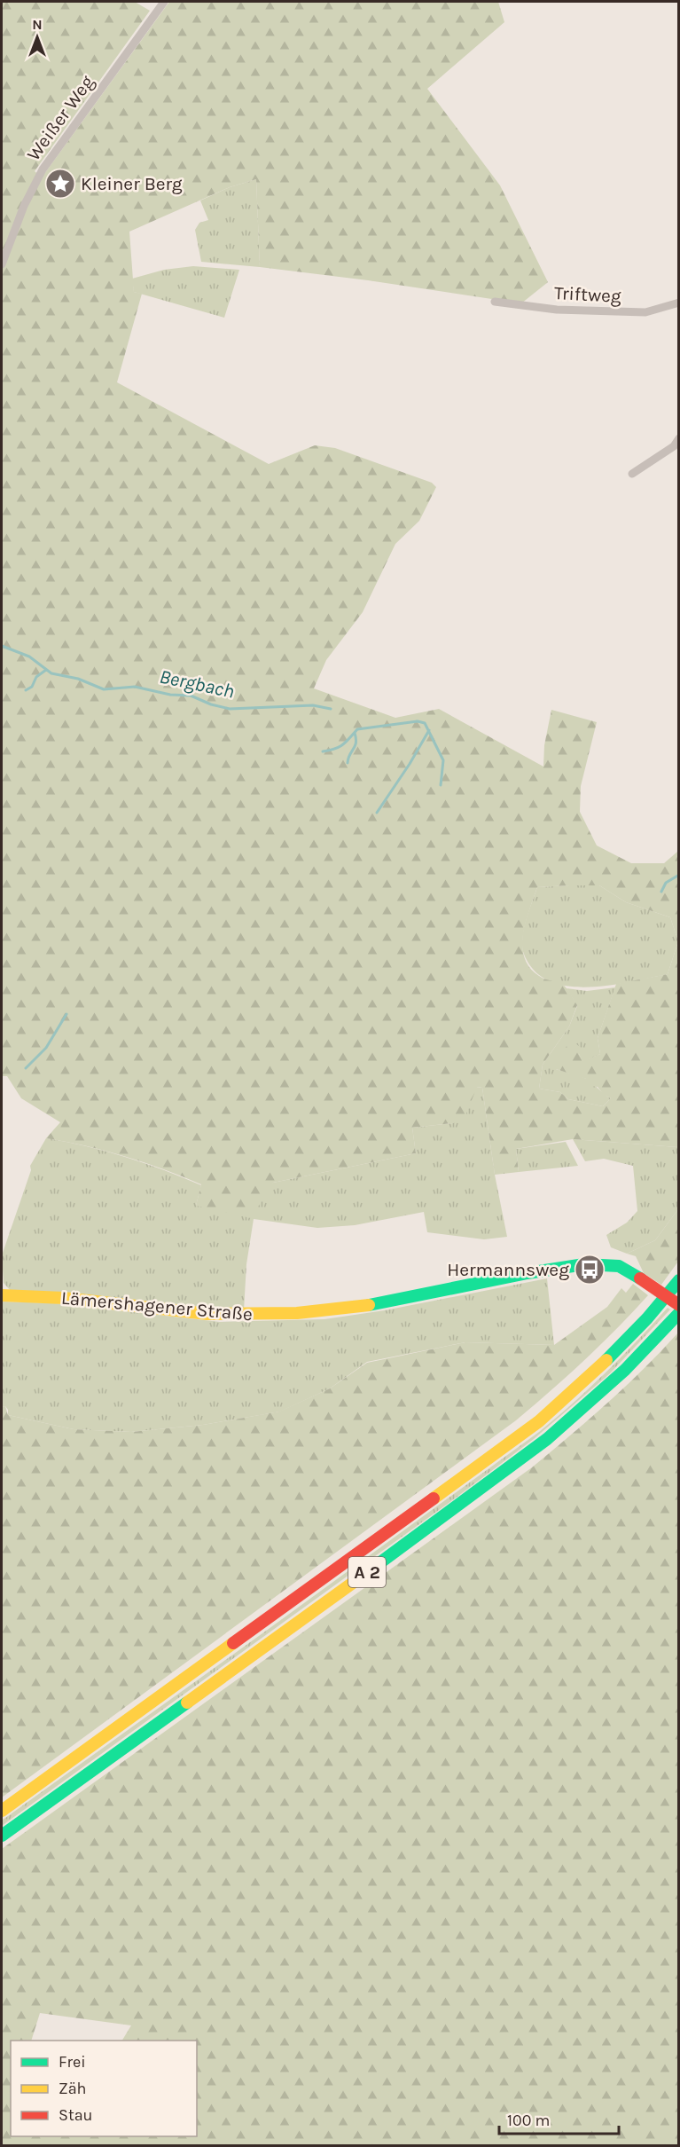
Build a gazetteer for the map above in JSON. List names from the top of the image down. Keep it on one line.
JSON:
{"streets":{"main road":["Lämershagener Straße","A 2"],"street":["Weißer Weg","Triftweg"]},"water":["Bergbach"],"places":{"place":["Kleiner Berg"],"bus stop":["Hermannsweg"]},"legend":["Frei","Zäh","Stau"],"scale_bar":"100 m","north":"top"}
